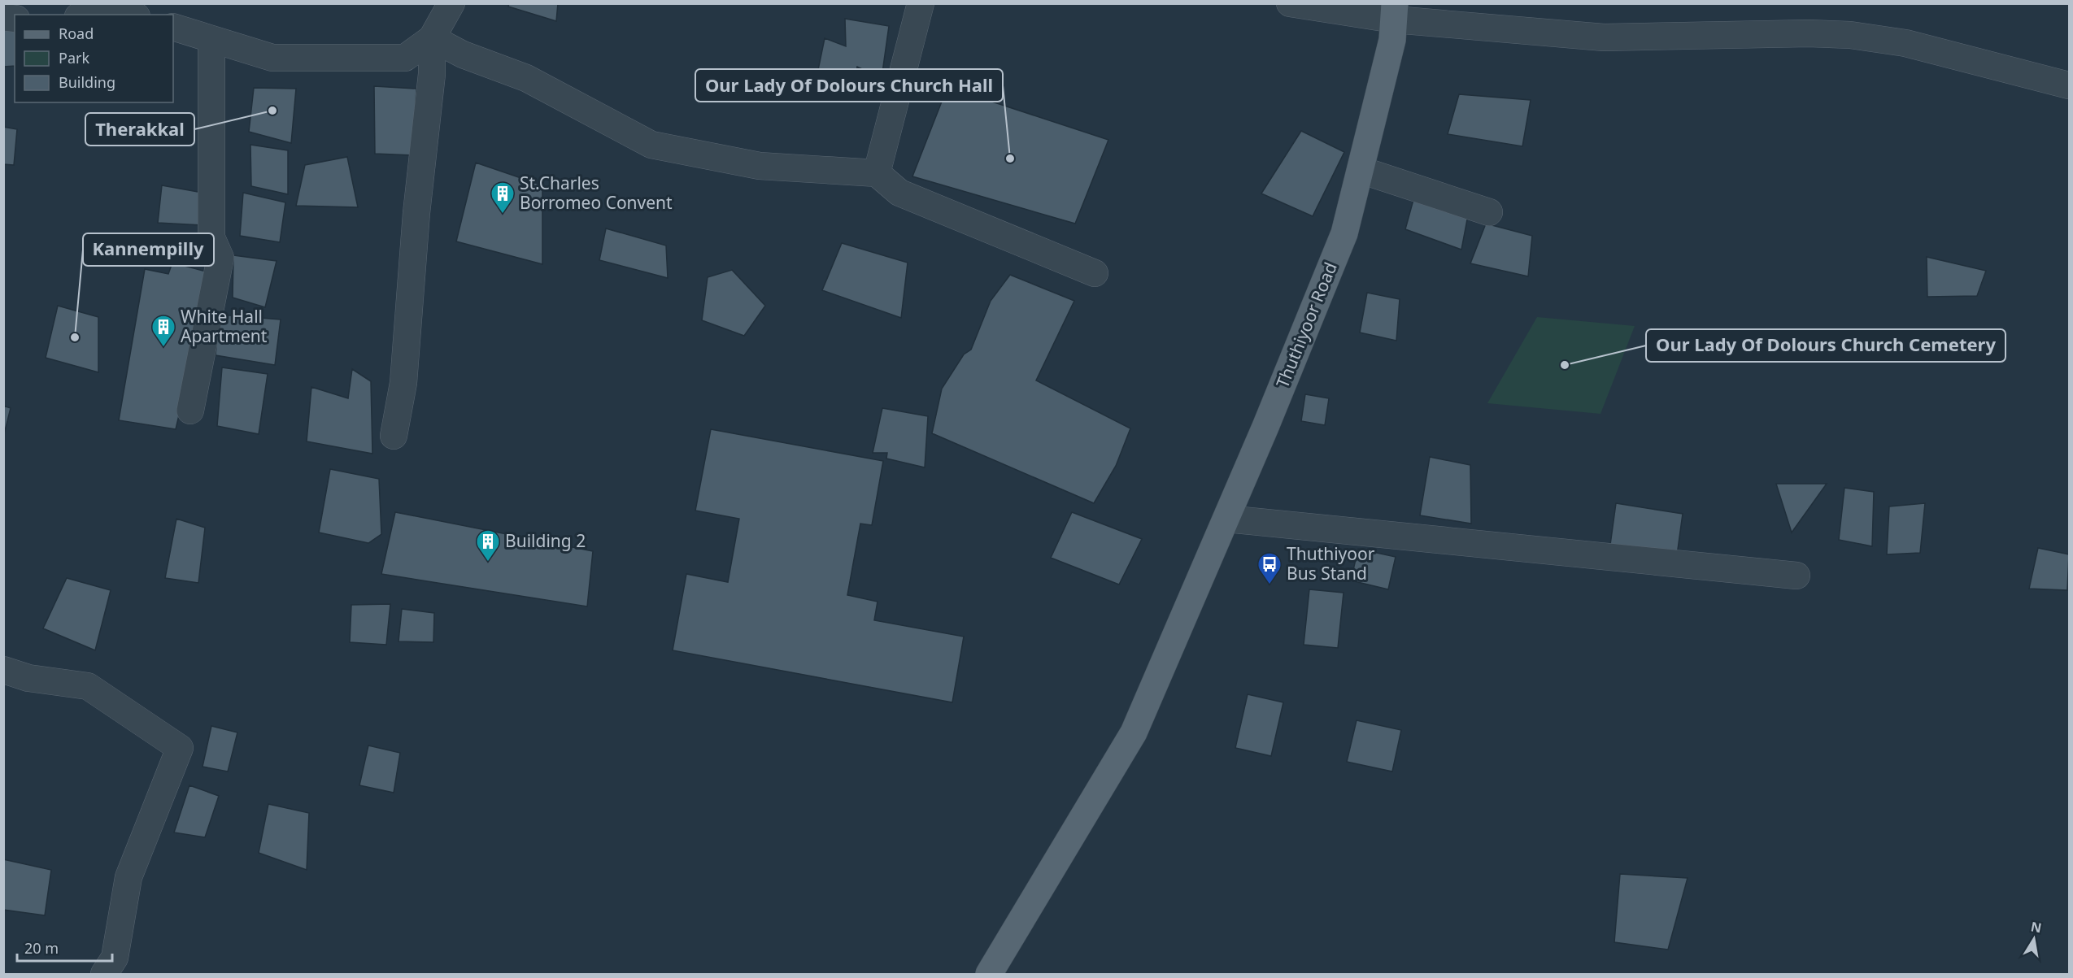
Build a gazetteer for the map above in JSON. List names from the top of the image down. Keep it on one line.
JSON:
{"streets":{"main road":["Thuthiyoor Road"]},"places":{"other":["Therakkal","Our Lady Of Dolours Church Hall","Kannempilly","Our Lady Of Dolours Church Cemetery"],"building":["St.Charles Borromeo Convent","White Hall Apartment","Building 2"],"bus stop":["Thuthiyoor Bus Stand"]},"legend":["Road","Park","Building"],"scale_bar":"20 m","north":"top"}
